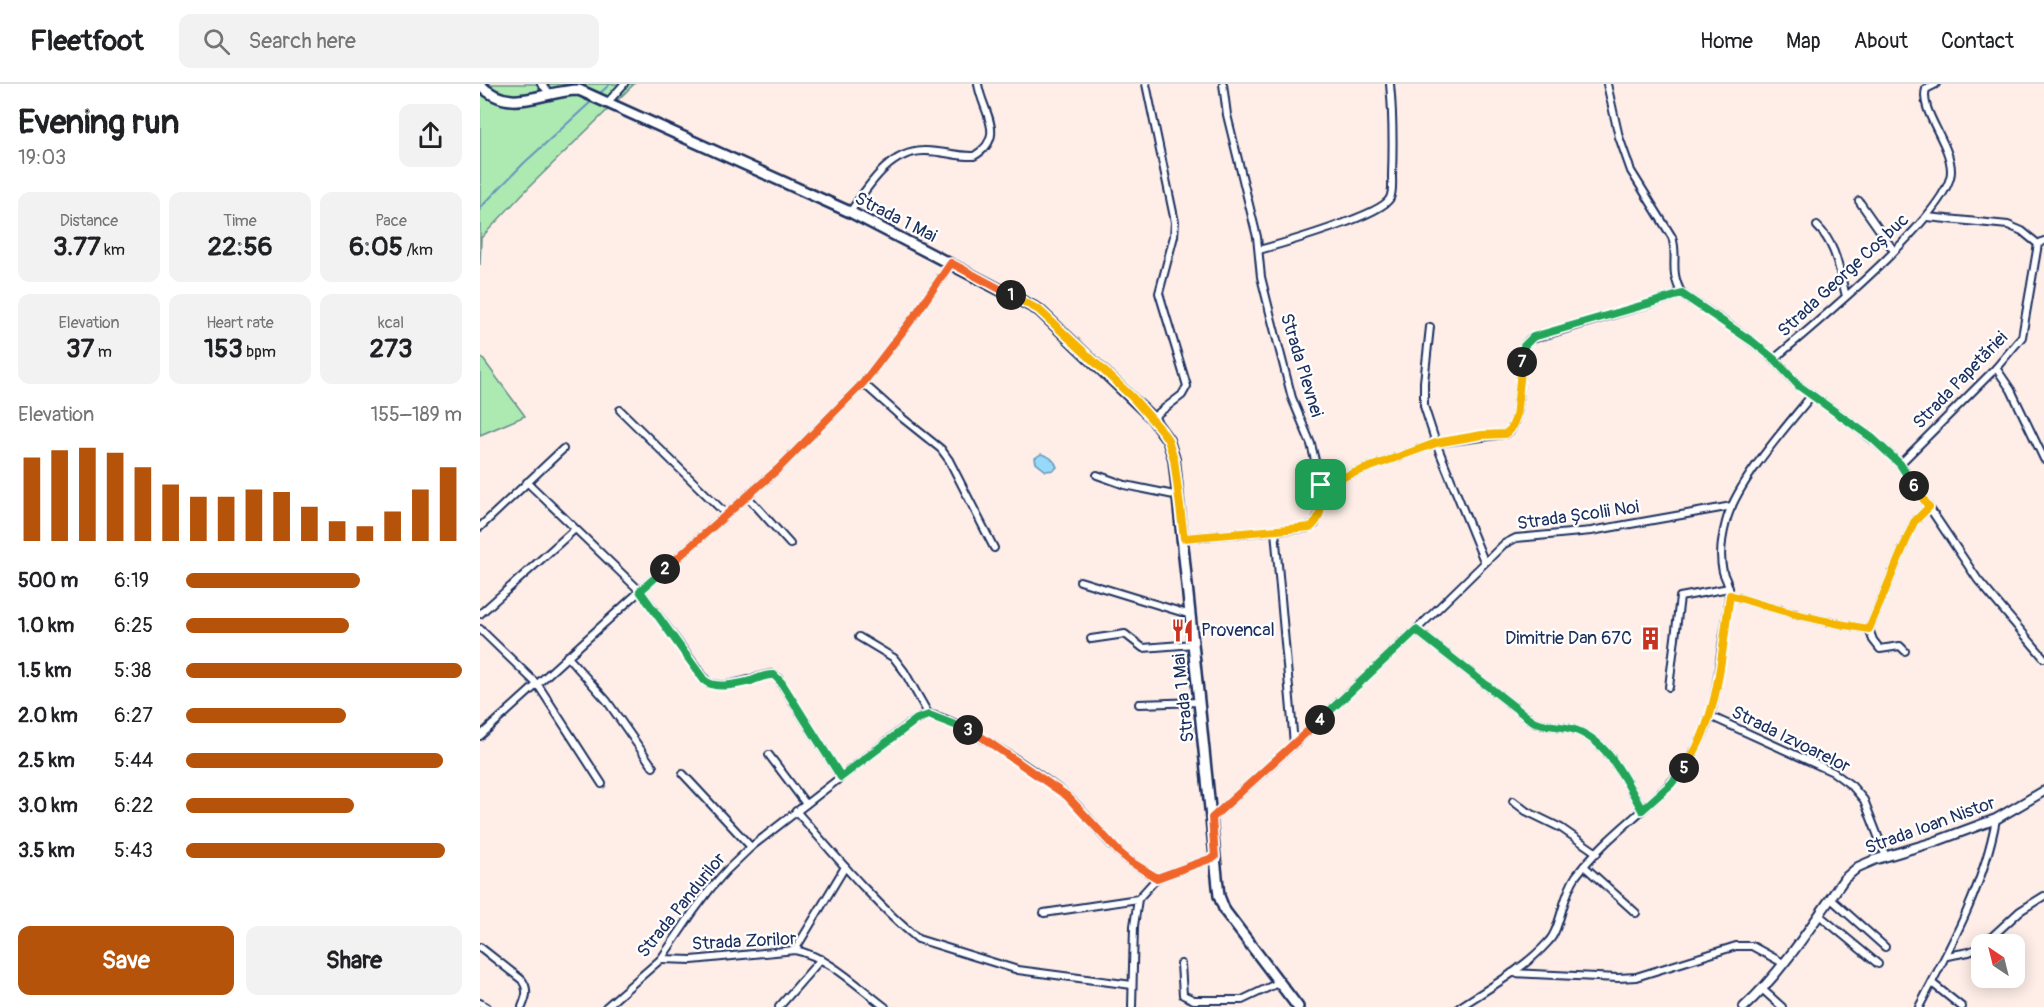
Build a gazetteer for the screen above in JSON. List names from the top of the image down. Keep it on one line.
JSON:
{"streets":{"main road":["Strada 1 Mai"],"street":["Strada George Coșbuc","Strada Plevnei","Strada Papetăriei","Strada Școlii Noi","Strada Izvoarelor","Strada Ioan Nistor","Strada Pandurilor","Strada Zorilor"]},"crossings":[["Strada 1 Mai","Strada Plevnei"],["Strada 1 Mai","Strada Școlii Noi"],["Strada Izvoarelor","Strada Ioan Nistor"],["Strada Pandurilor","Strada Zorilor"]],"places":{"restaurant":["Provencal"],"building":["Dimitrie Dan 67C"]},"north":"top left","page":{"header":"Fleetfoot","search":"Search here","nav":["Home","Map","About","Contact"],"heading":["Evening run","19:03"],"stats":[["Distance","3.77 km"],["Time","22:56"],["Pace","6:05 /km"],["Elevation","37 m"],["Heart rate","153 bpm"],["kcal","273"]],"pins":["1","7","6","2","4","3","5"],"chart":["Elevation","155–189 m"],"list":[{"name":"500 m","note":"6:19"},{"name":"1.0 km","note":"6:25"},{"name":"1.5 km","note":"5:38"},{"name":"2.0 km","note":"6:27"},{"name":"2.5 km","note":"5:44"},{"name":"3.0 km","note":"6:22"},{"name":"3.5 km","note":"5:43"}],"buttons":["Save","Share"]}}
